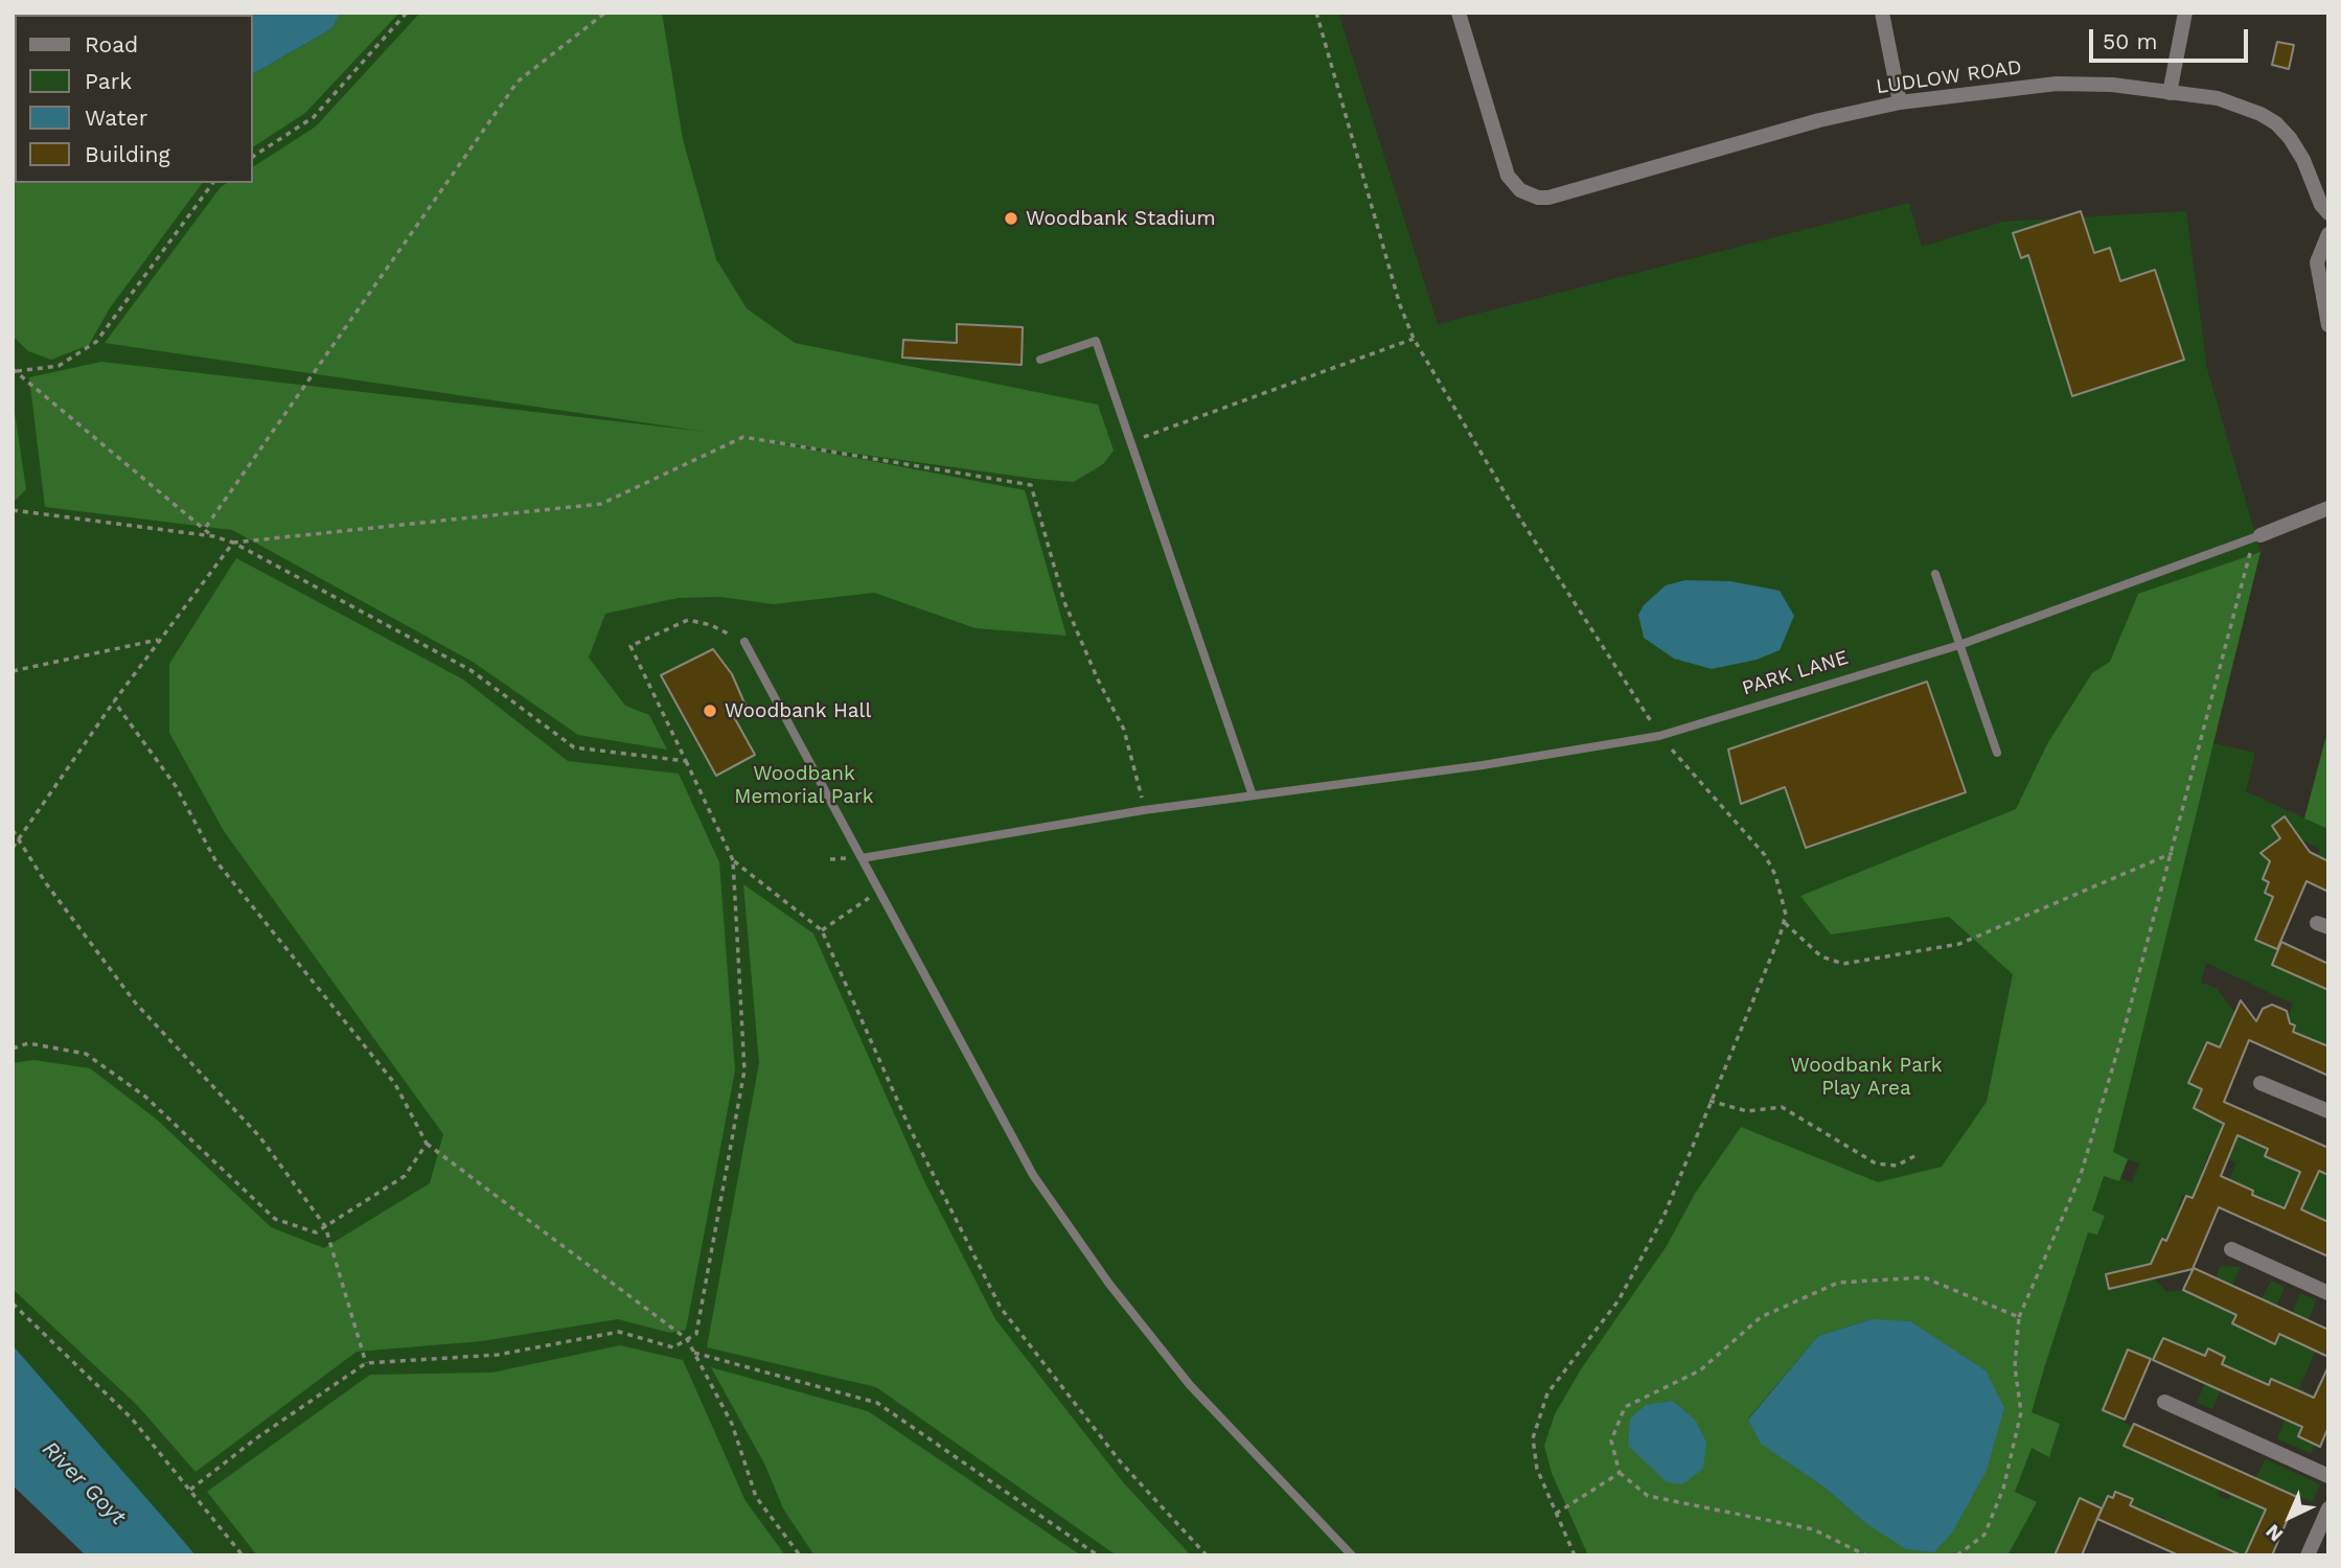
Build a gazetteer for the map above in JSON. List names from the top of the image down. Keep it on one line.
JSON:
{"streets":{"street":["LUDLOW ROAD","PARK LANE"]},"water":["River Goyt"],"parks":["Woodbank Memorial Park","Woodbank Park Play Area"],"places":["Woodbank Stadium","Woodbank Hall"],"legend":["Road","Park","Water","Building"],"scale_bar":"50 m","north":"bottom left"}
